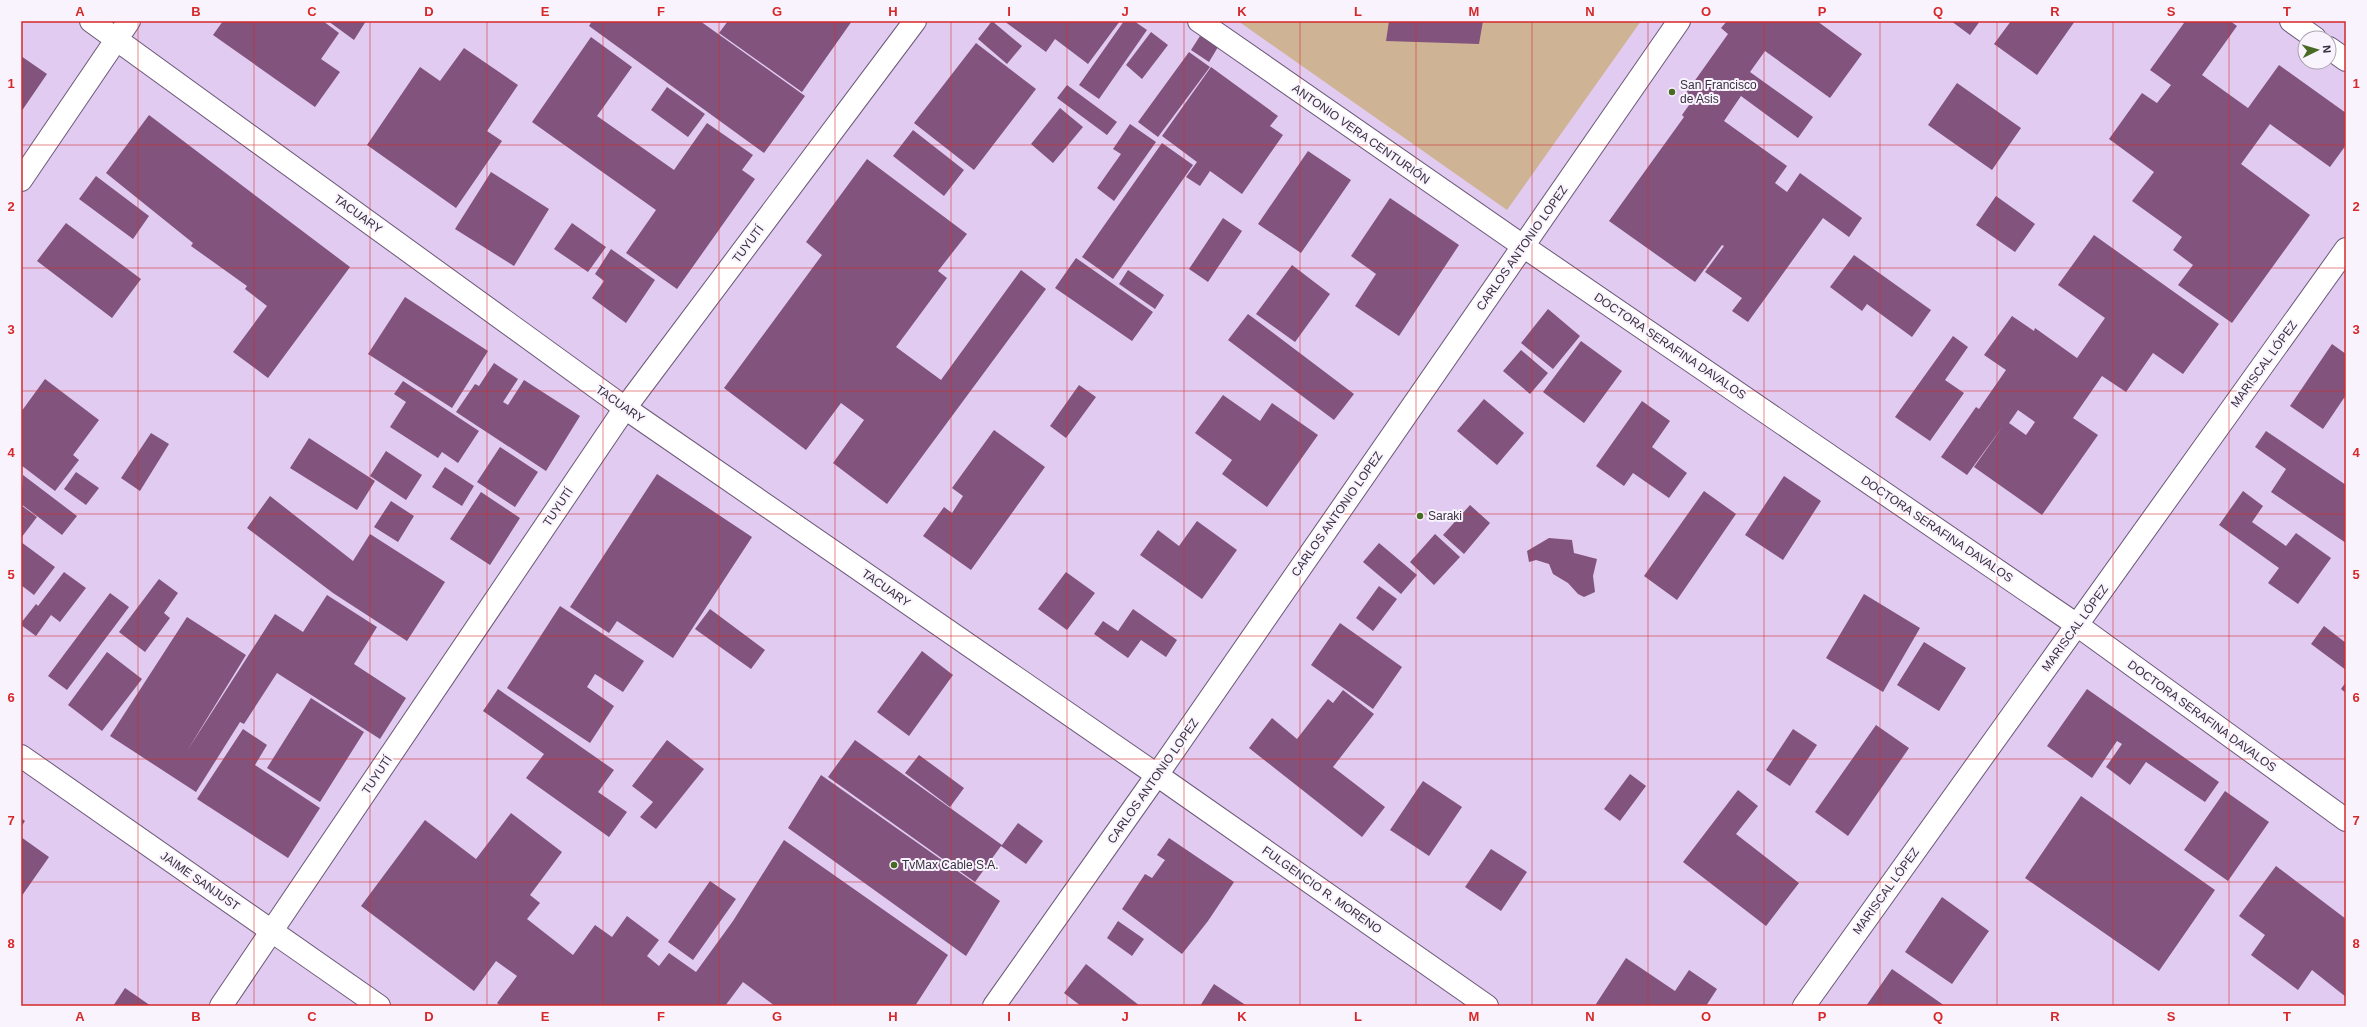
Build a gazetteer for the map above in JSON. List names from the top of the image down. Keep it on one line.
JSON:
{"streets":{"street":["ANTONIO VERA CENTURIÓN","TACUARY","TUYUTÍ","CARLOS ANTONIO LOPEZ","DOCTORA SERAFINA DAVALOS","MARISCAL LÓPEZ","JAIME SANJUST","FULGENCIO R. MORENO"]},"crossings":[["ANTONIO VERA CENTURIÓN","CARLOS ANTONIO LOPEZ"],["ANTONIO VERA CENTURIÓN","DOCTORA SERAFINA DAVALOS"],["TACUARY","TUYUTÍ"],["TACUARY","CARLOS ANTONIO LOPEZ"],["TACUARY","FULGENCIO R. MORENO"],["TUYUTÍ","JAIME SANJUST"],["CARLOS ANTONIO LOPEZ","DOCTORA SERAFINA DAVALOS"],["CARLOS ANTONIO LOPEZ","FULGENCIO R. MORENO"],["DOCTORA SERAFINA DAVALOS","MARISCAL LÓPEZ"]],"places":["San Francisco de Asis","Saraki","TvMax Cable S.A."],"north":"right","grid":{"columns":["A","B","C","D","E","F","G","H","I","J","K","L","M","N","O","P","Q","R","S","T"],"rows":["1","2","3","4","5","6","7","8"]}}
